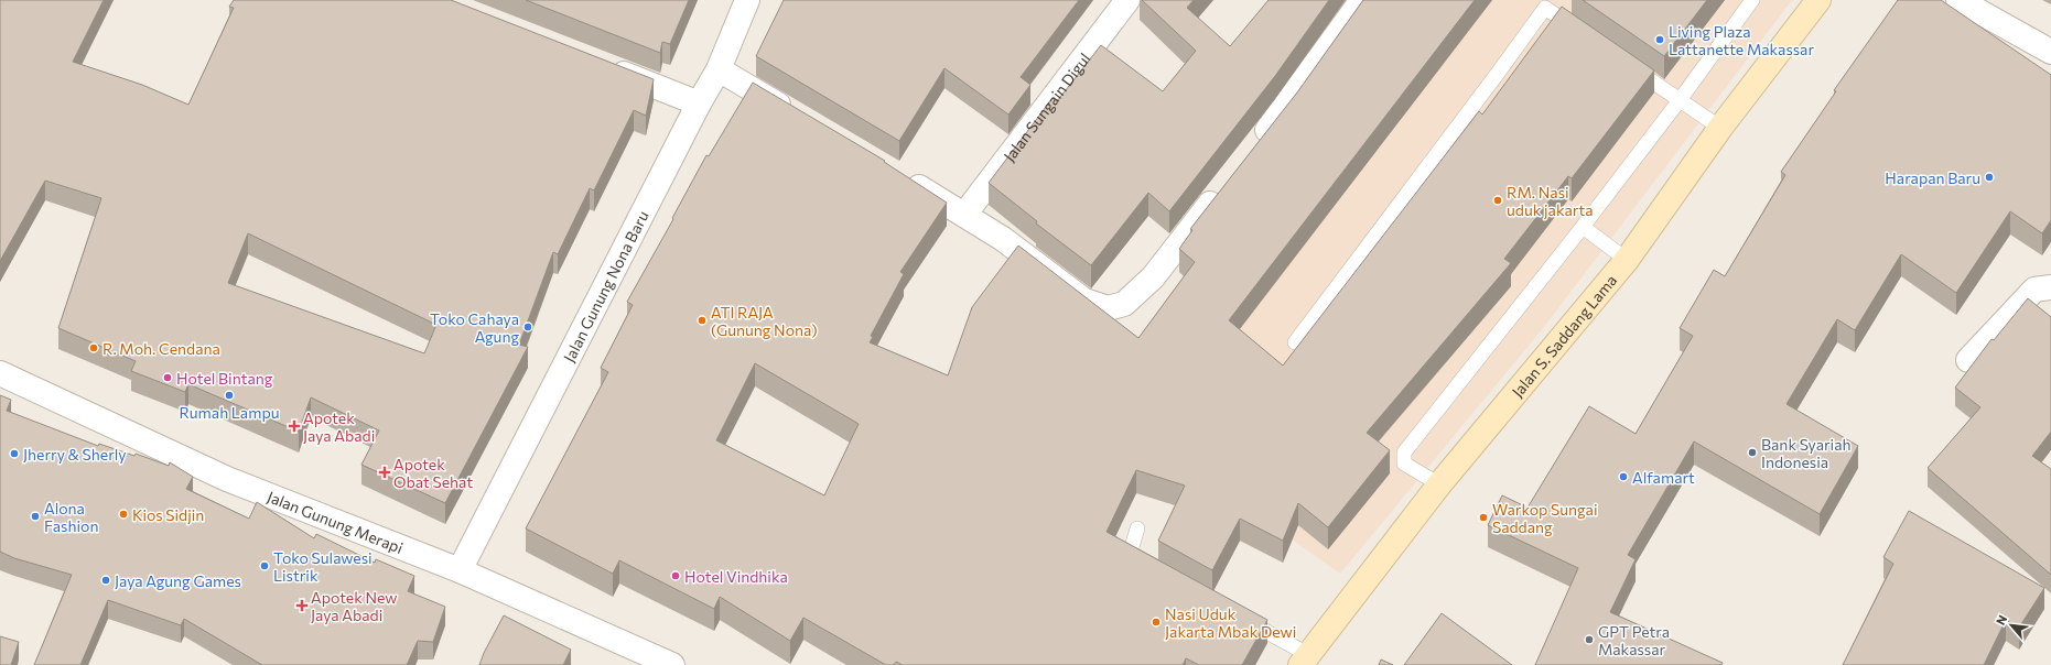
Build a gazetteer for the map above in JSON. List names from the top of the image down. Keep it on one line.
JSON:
{"streets":{"main road":["Jalan S. Saddang Lama"],"street":["Jalan Sungain Digul","Jalan Gunung Nona Baru","Jalan Gunung Merapi"]},"crossings":[["Jalan Gunung Nona Baru","Jalan Gunung Merapi"]],"places":{"other":["Living Plaza Lattanette Makassar","Harapan Baru","RM. Nasi uduk jakarta","ATI RAJA (Gunung Nona)","Toko Cahaya Agung","R. Moh. Cendana","Hotel Bintang","Rumah Lampu","Bank Syariah Indonesia","Jherry & Sherly","Alfamart","Kios Sidjin","Alona Fashion","Warkop Sungai Saddang","Toko Sulawesi Listrik","Hotel Vindhika","Jaya Agung Games","Nasi Uduk Jakarta Mbak Dewi","GPT Petra Makassar"],"health":["Apotek Jaya Abadi","Apotek Obat Sehat","Apotek New Jaya Abadi"]},"north":"top left"}
